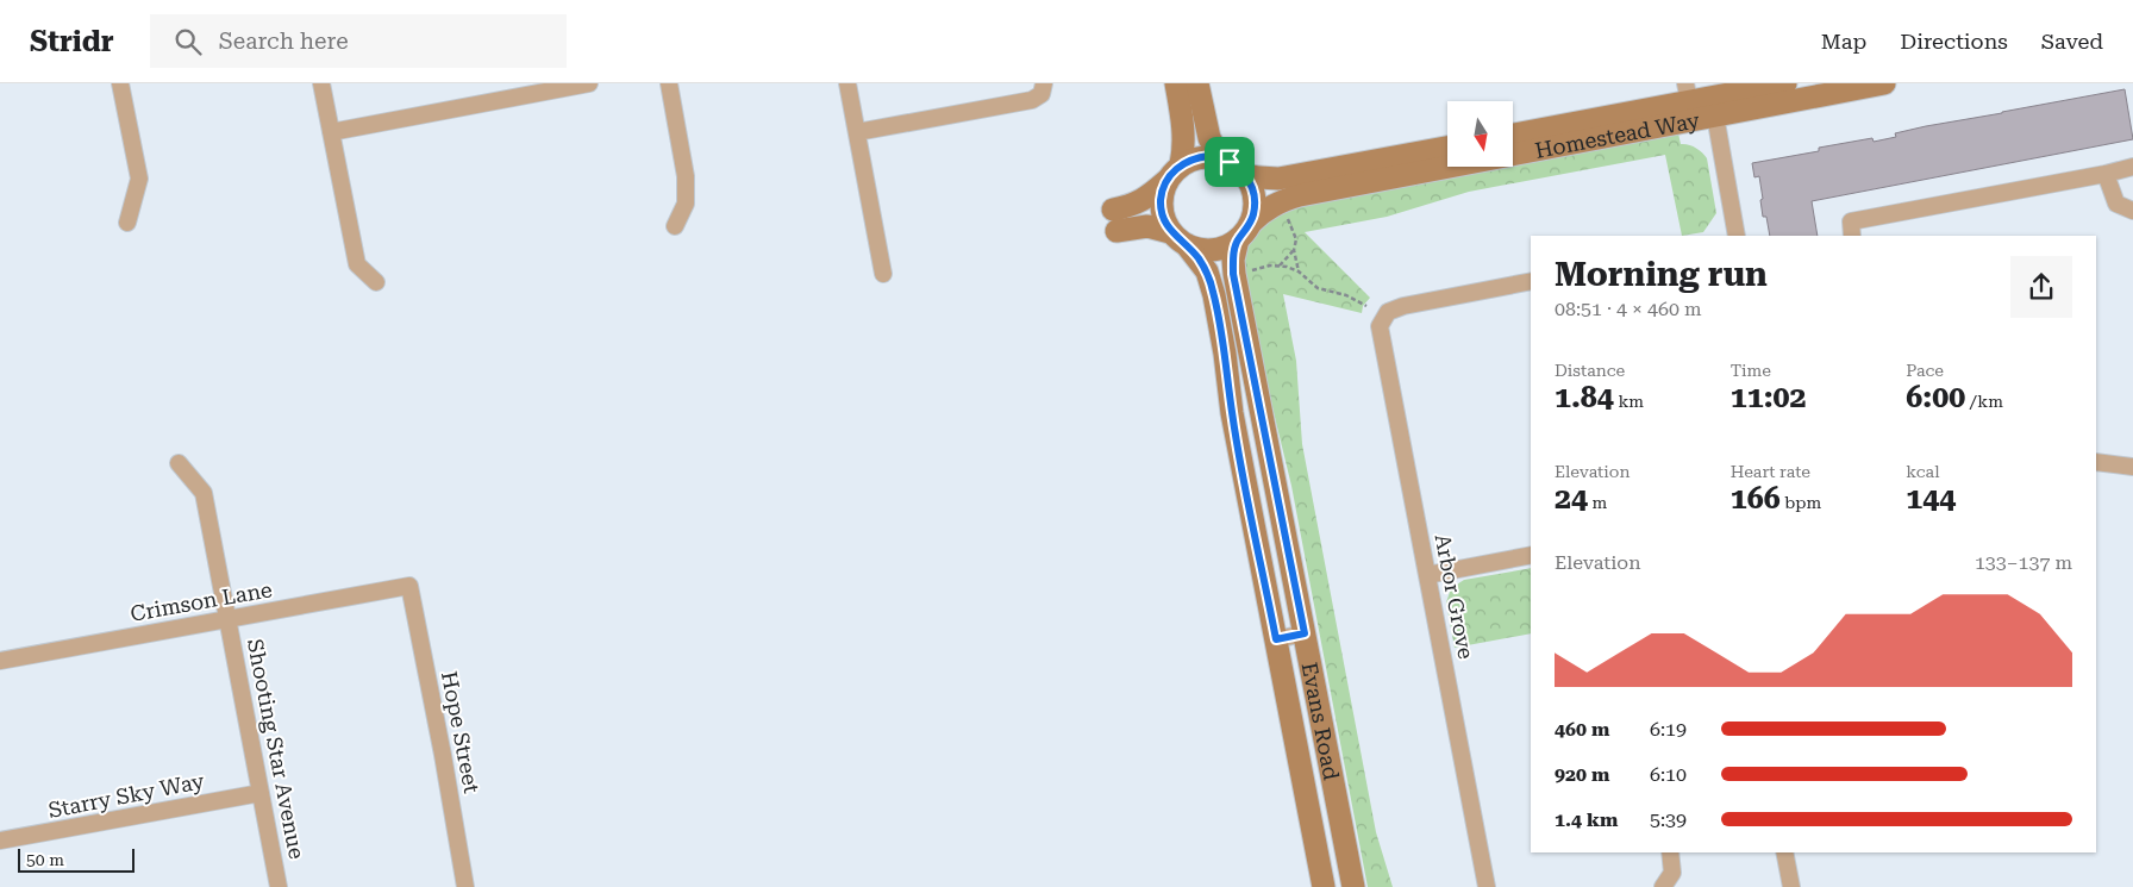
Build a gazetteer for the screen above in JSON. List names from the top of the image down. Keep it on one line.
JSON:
{"streets":{"street":["Homestead Way","Arbor Grove","Crimson Lane","Evans Road","Hope Street","Shooting Star Avenue","Starry Sky Way"]},"crossings":[["Homestead Way","Evans Road"],["Crimson Lane","Hope Street"],["Crimson Lane","Shooting Star Avenue"],["Shooting Star Avenue","Starry Sky Way"]],"scale_bar":"50 m","north":"bottom","page":{"header":"Stridr","search":"Search here","nav":["Map","Directions","Saved"],"heading":["Morning run","08:51 · 4 × 460 m"],"stats":[["Distance","1.84 km"],["Time","11:02"],["Pace","6:00 /km"],["Elevation","24 m"],["Heart rate","166 bpm"],["kcal","144"]],"chart":["Elevation","133–137 m"],"list":[{"name":"460 m","note":"6:19"},{"name":"920 m","note":"6:10"},{"name":"1.4 km","note":"5:39"}],"scale":"50 m"}}
